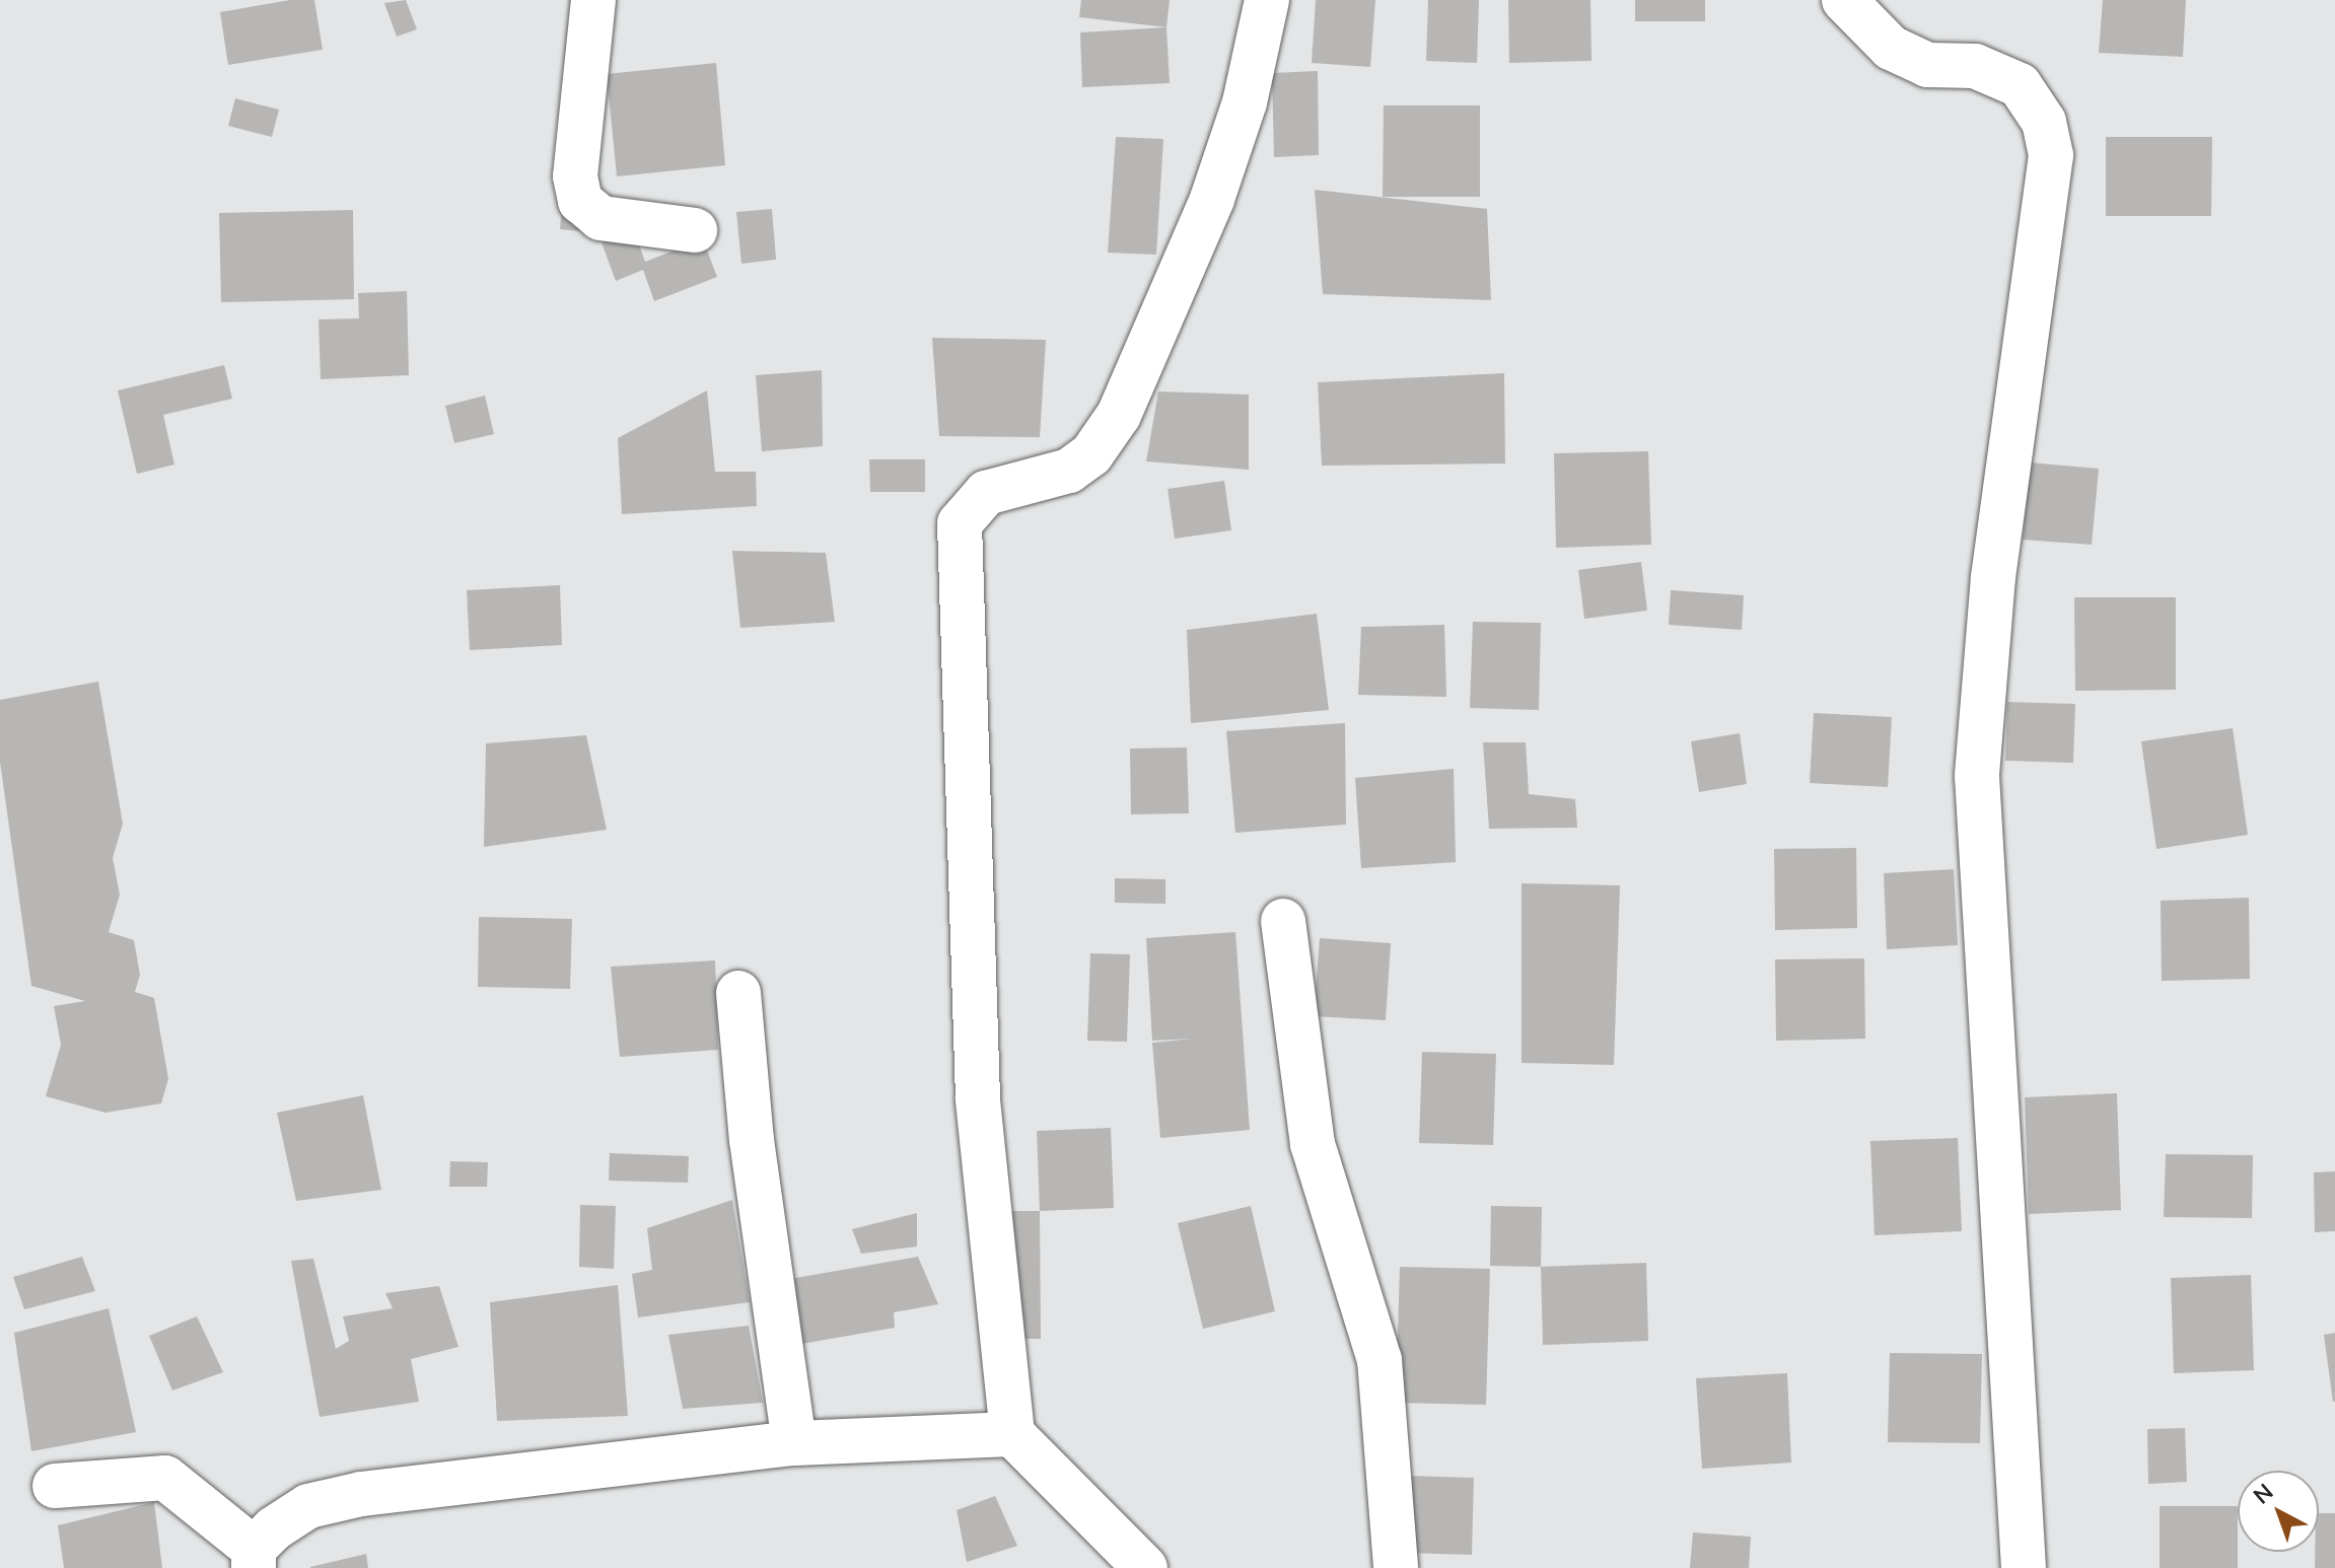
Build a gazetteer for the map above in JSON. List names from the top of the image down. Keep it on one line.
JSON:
{"north":"top left"}
